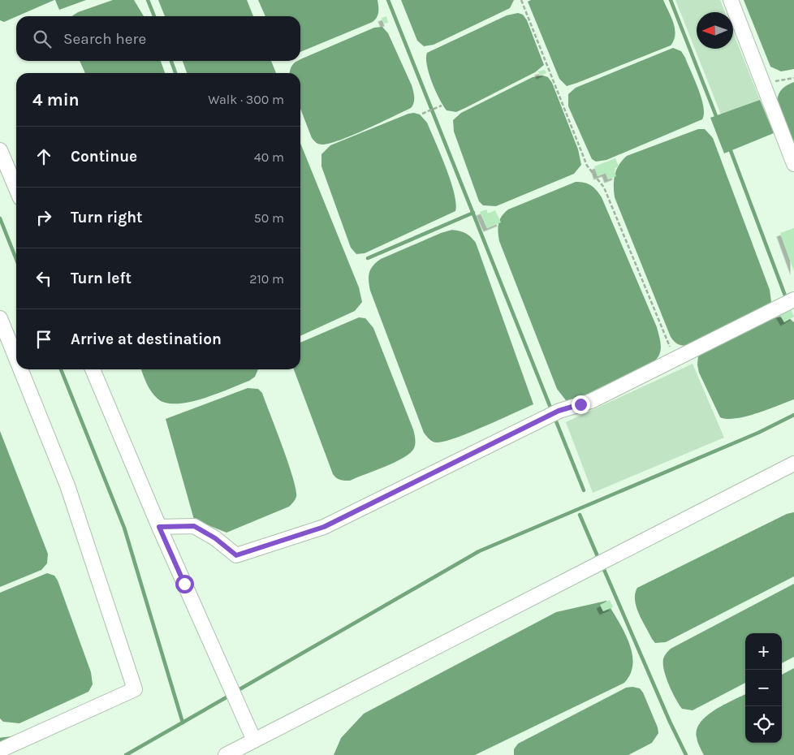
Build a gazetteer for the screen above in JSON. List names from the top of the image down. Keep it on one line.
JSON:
{"north":"left","page":{"search":"Search here","heading":["4 min","Walk · 300 m"],"list":[["Continue","40 m"],["Turn right","50 m"],["Turn left","210 m"],"Arrive at destination"],"map_buttons":["+","−"]}}
